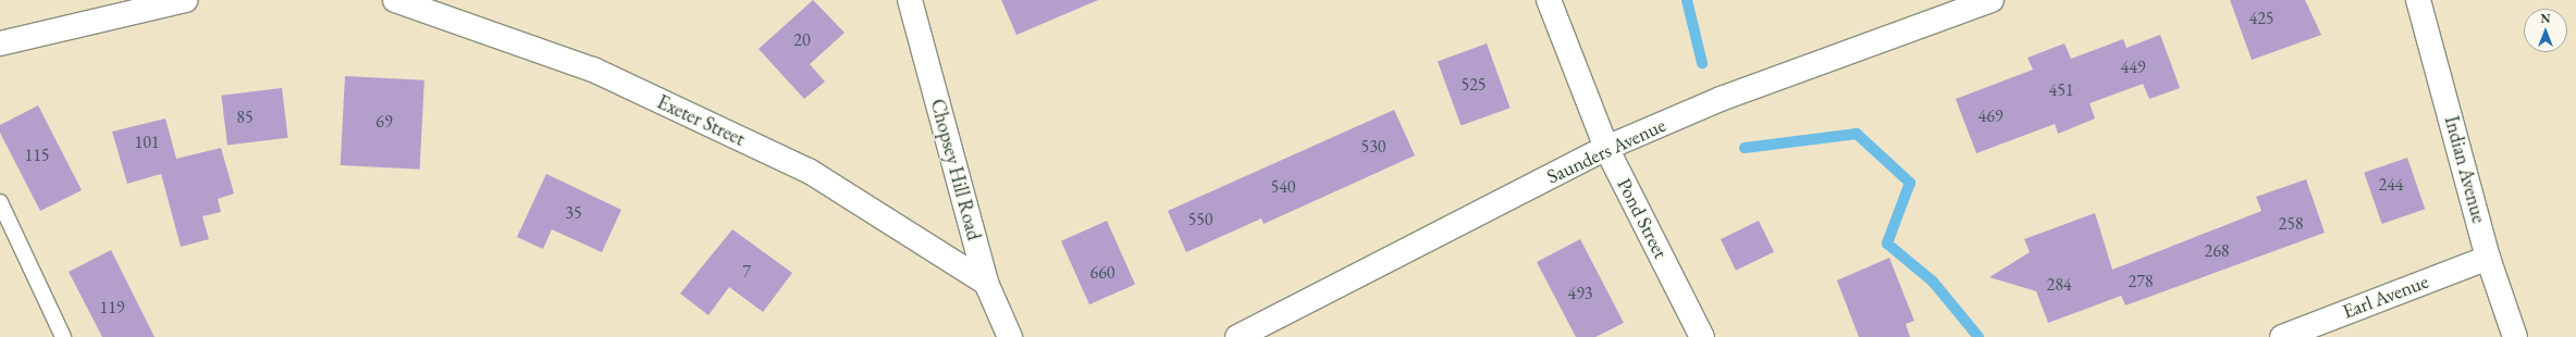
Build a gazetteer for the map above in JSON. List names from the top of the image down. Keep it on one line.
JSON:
{"streets":{"street":["Exeter Street","Saunders Avenue","Chopsey Hill Road","Indian Avenue","Pond Street","Earl Avenue"]},"crossings":[["Exeter Street","Chopsey Hill Road"],["Saunders Avenue","Pond Street"],["Indian Avenue","Earl Avenue"]],"house_numbers":["425","20","449","525","451","469","85","69","101","530","115","244","540","35","550","258","268","7","660","278","284","493","119"],"north":"top"}
